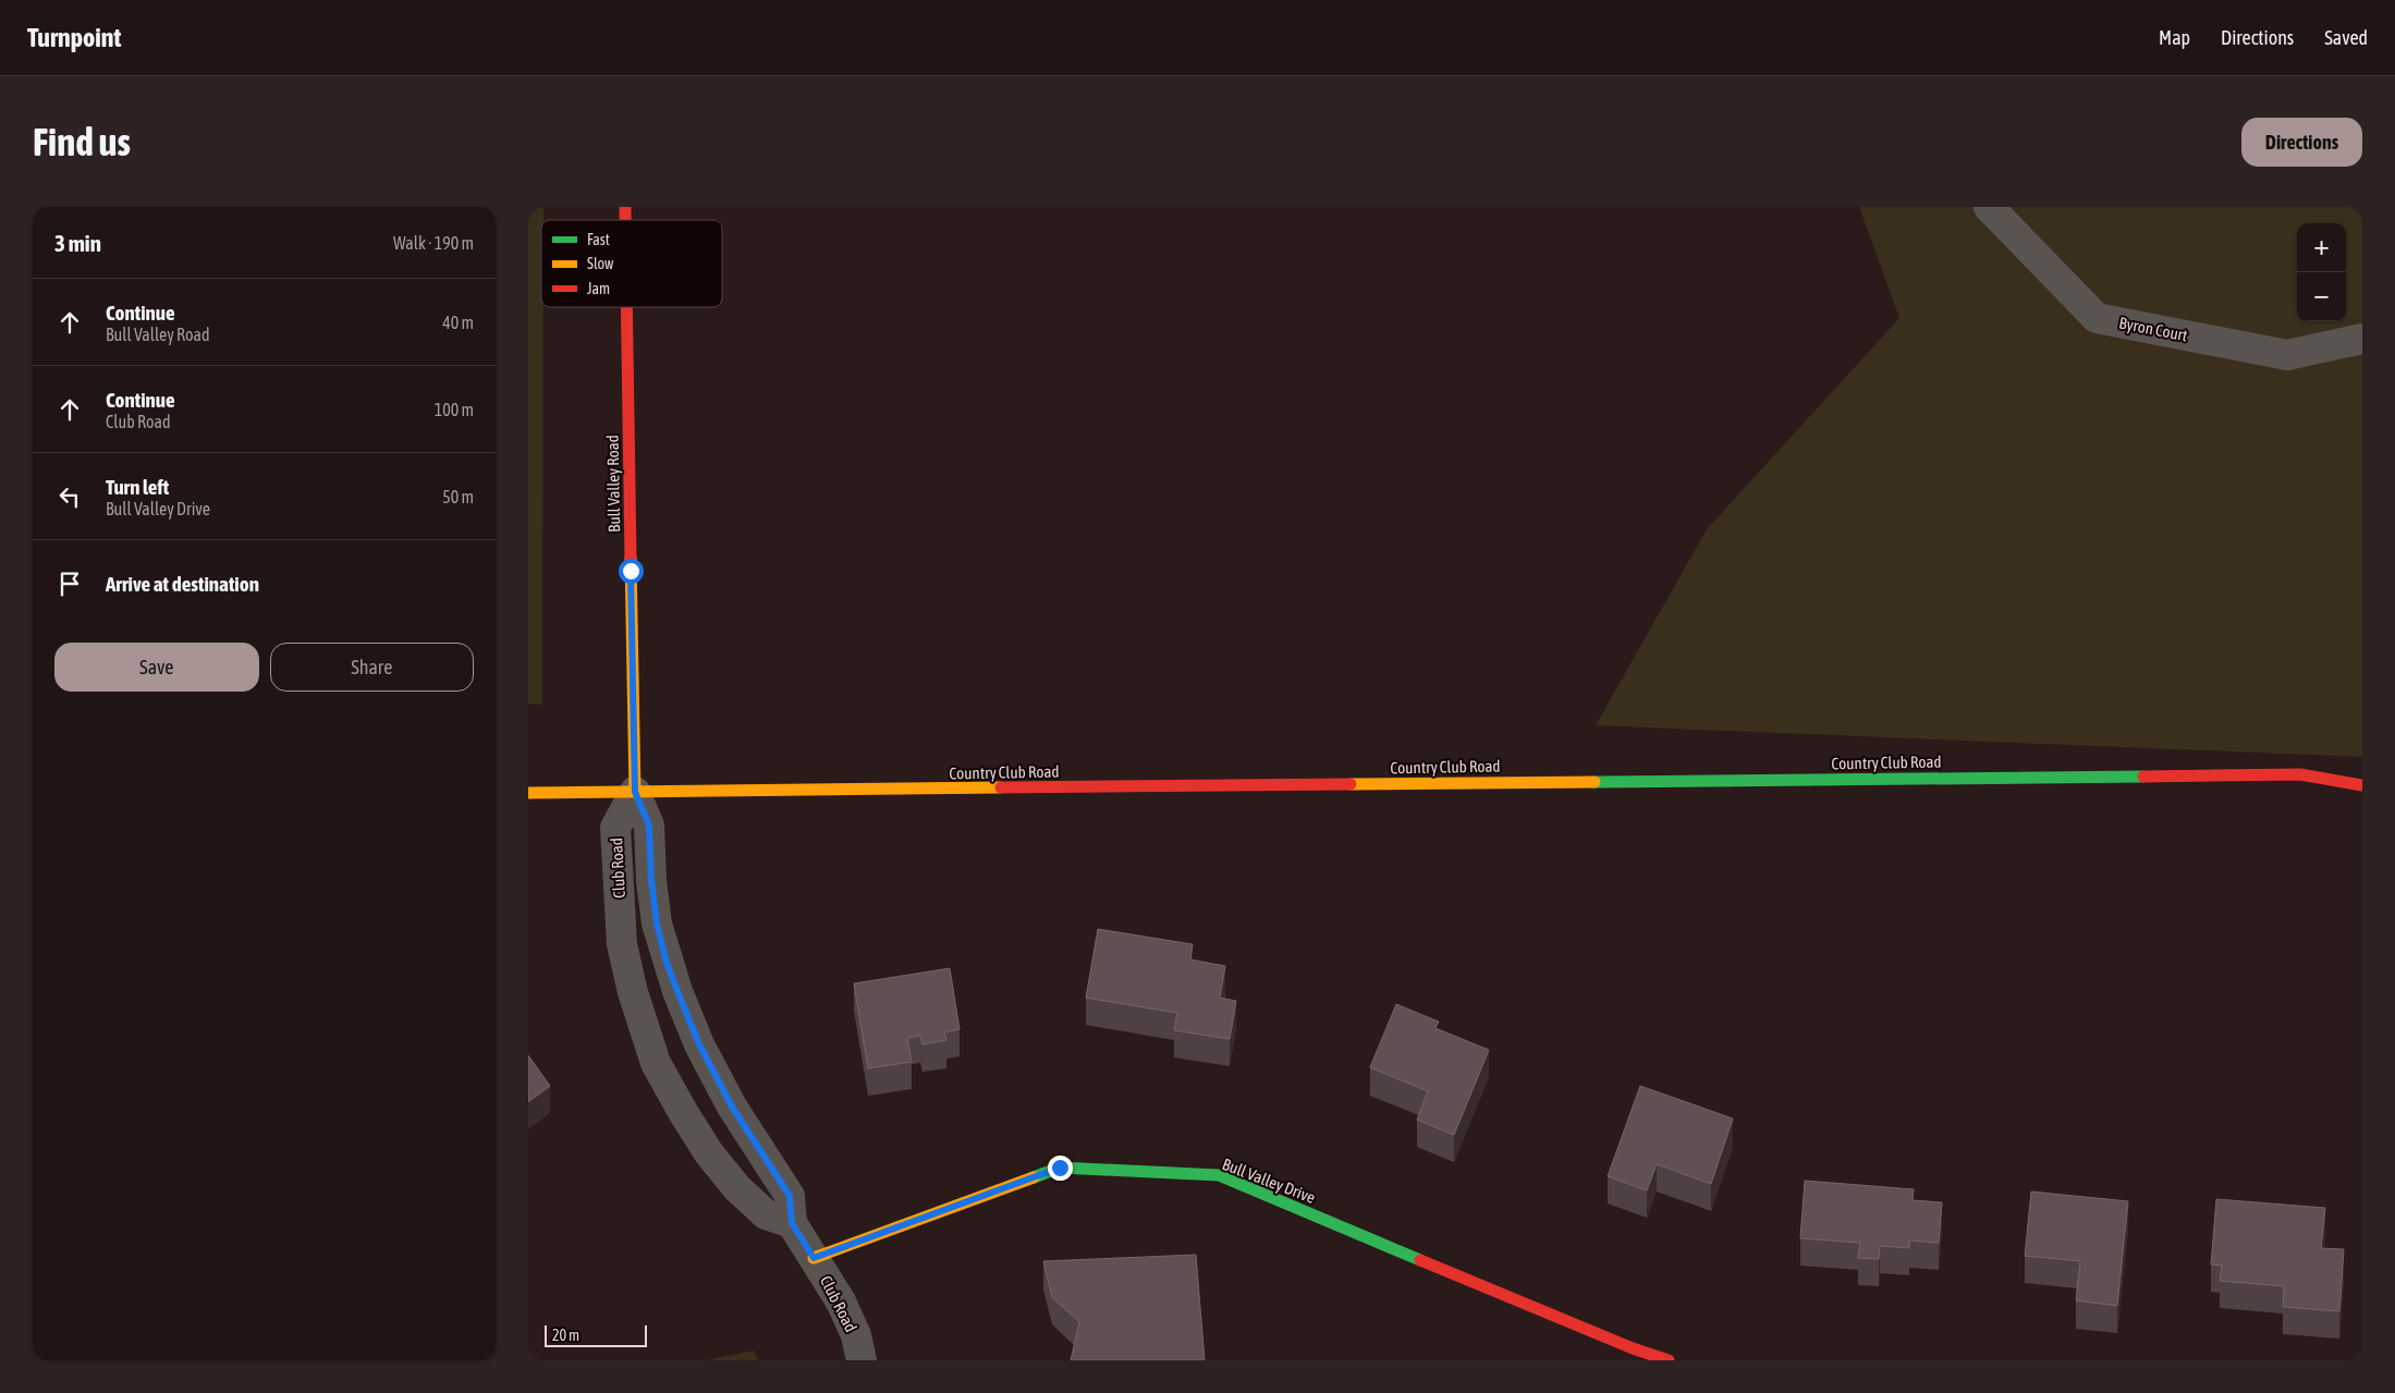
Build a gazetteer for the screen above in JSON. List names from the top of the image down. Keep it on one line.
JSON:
{"streets":{"street":["Byron Court","Bull Valley Road","Country Club Road","Club Road","Bull Valley Drive"]},"crossings":[["Bull Valley Road","Country Club Road"],["Bull Valley Road","Club Road"],["Country Club Road","Club Road"],["Club Road","Bull Valley Drive"]],"legend":["Fast","Slow","Jam"],"scale_bar":"20 m","page":{"header":"Turnpoint","nav":["Map","Directions","Saved"],"buttons":["Directions",["Save","Share"]],"title":"Find us","heading":["3 min","Walk · 190 m"],"map_buttons":["+","−"],"list":[["Continue","Bull Valley Road","40 m"],["Continue","Club Road","100 m"],["Turn left","Bull Valley Drive","50 m"],"Arrive at destination"],"scale":"20 m"}}
